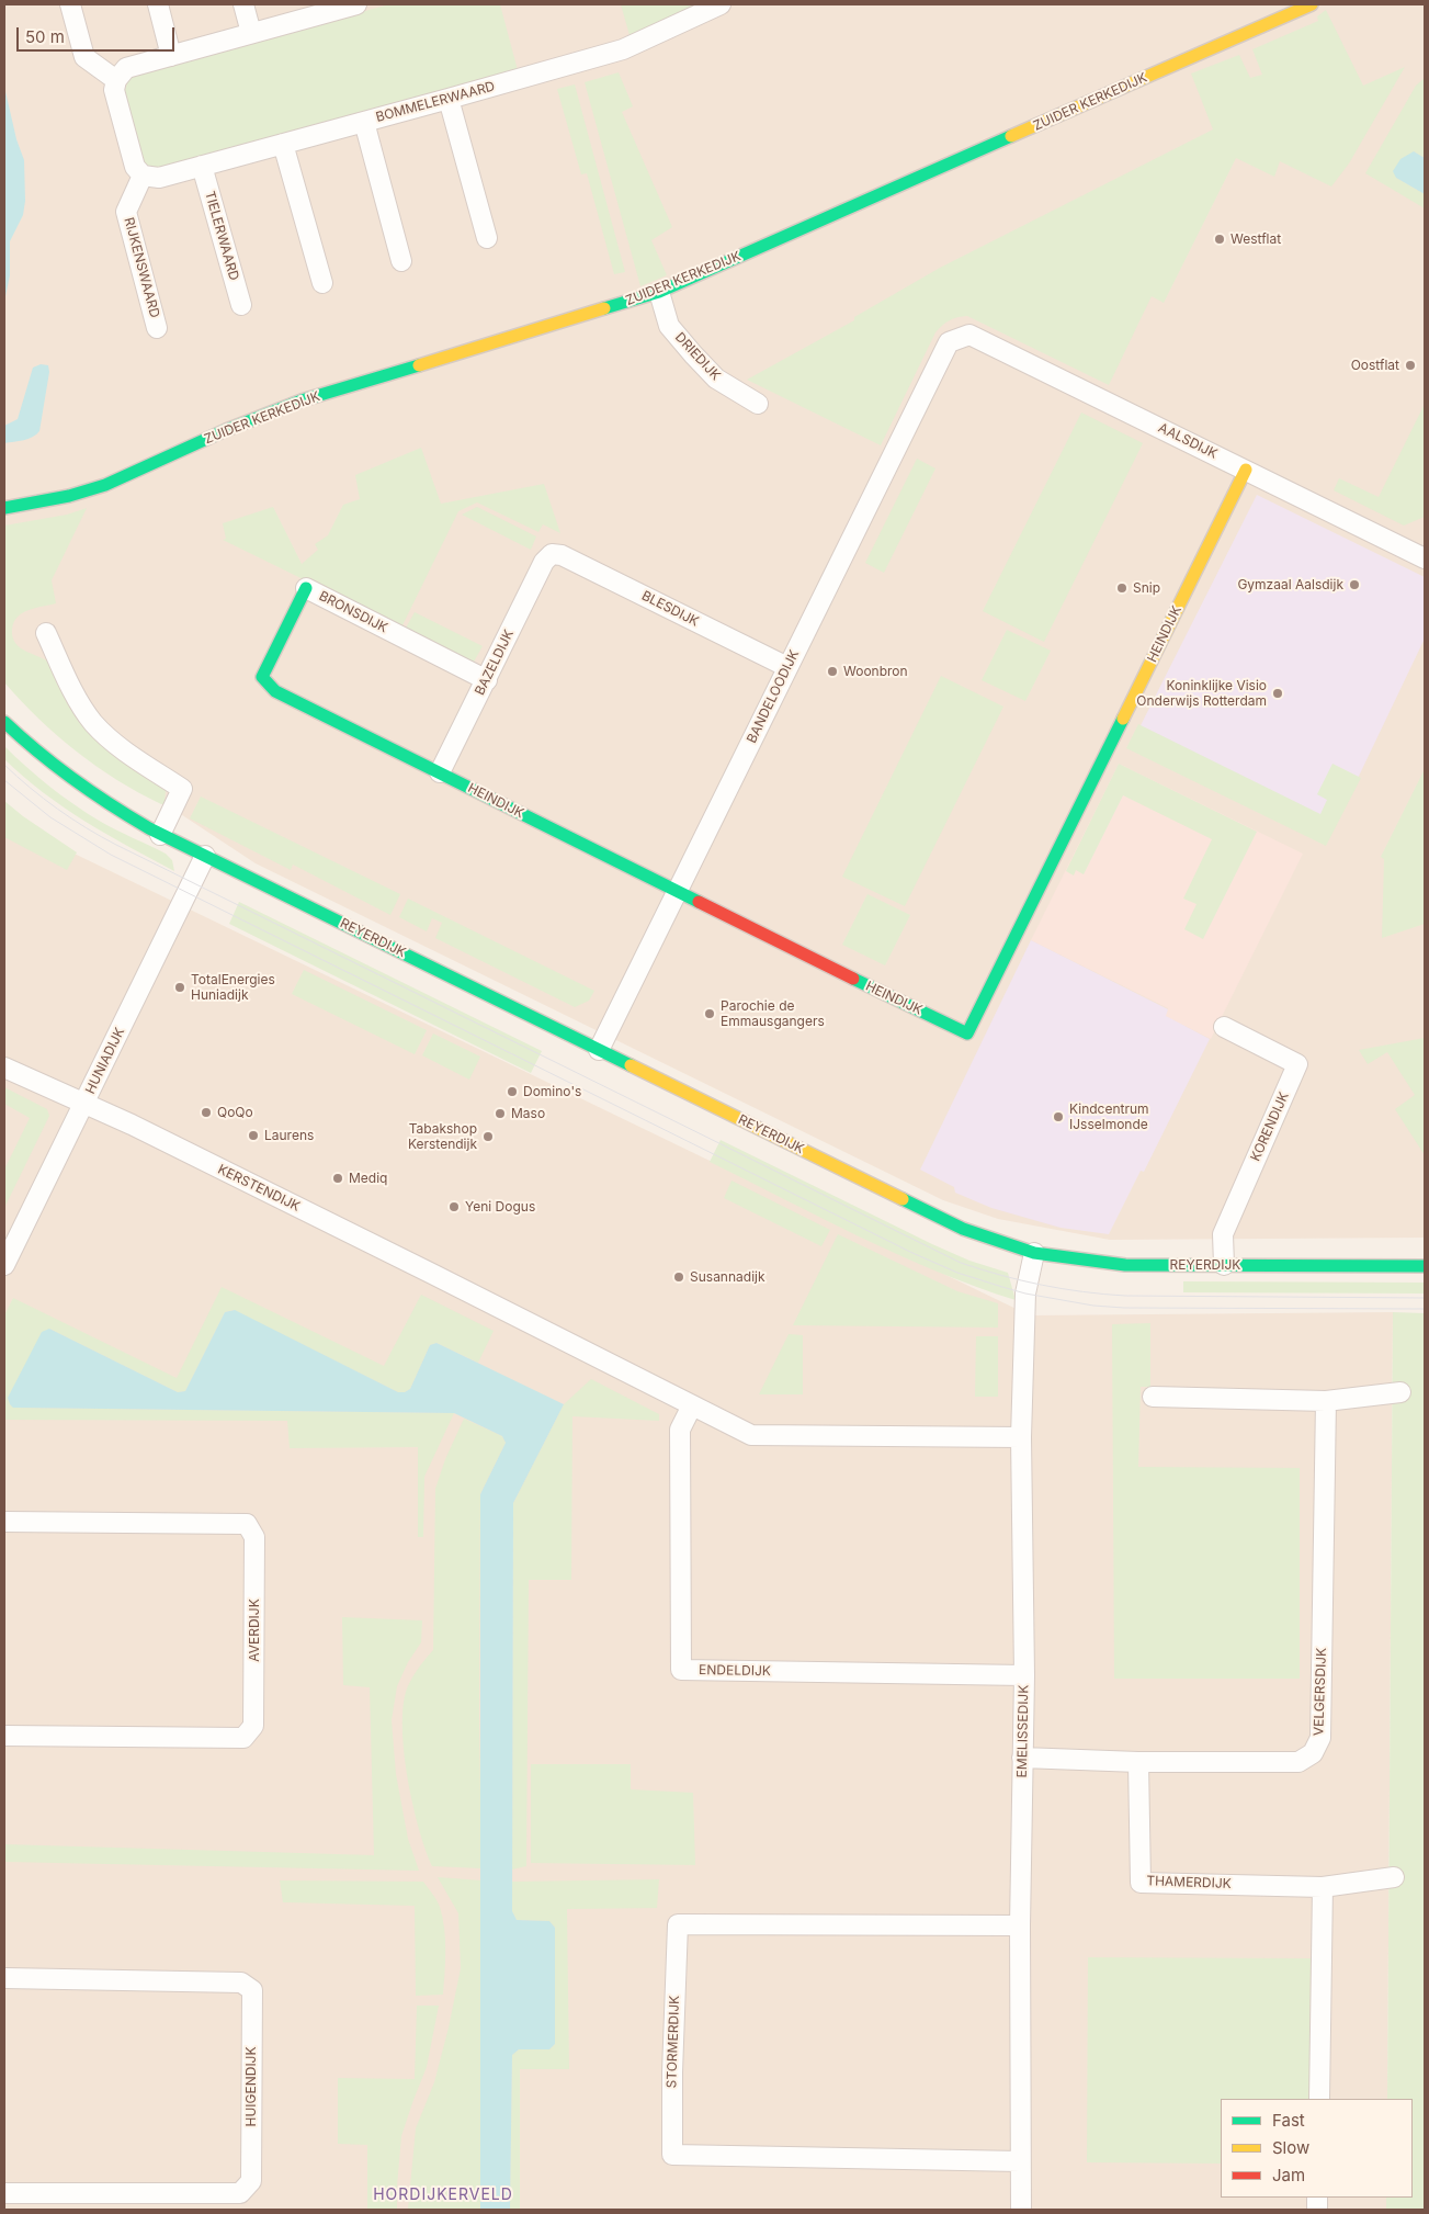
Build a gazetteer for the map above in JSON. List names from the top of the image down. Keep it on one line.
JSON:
{"streets":{"street":["BOMMELERWAARD","ZUIDER KERKEDIJK","TIELERWAARD","RIJKENSWAARD","DRIEDIJK","AALSDIJK","BLESDIJK","BRONSDIJK","HEINDIJK","BAZELDIJK","BANDELOODIJK","REYERDIJK","HUNIADIJK","KORENDIJK","KERSTENDIJK","AVERDIJK","ENDELDIJK","VELGERSDIJK","EMELISSEDIJK","THAMERDIJK","STORMERDIJK","HUIGENDIJK"]},"crossings":[["BOMMELERWAARD","TIELERWAARD"],["BOMMELERWAARD","RIJKENSWAARD"],["ZUIDER KERKEDIJK","DRIEDIJK"],["AALSDIJK","HEINDIJK"],["AALSDIJK","BANDELOODIJK"],["BLESDIJK","BAZELDIJK"],["BLESDIJK","BANDELOODIJK"],["BRONSDIJK","HEINDIJK"],["BRONSDIJK","BAZELDIJK"],["HEINDIJK","BAZELDIJK"],["HEINDIJK","BANDELOODIJK"],["BANDELOODIJK","REYERDIJK"],["REYERDIJK","HUNIADIJK"],["REYERDIJK","KORENDIJK"],["REYERDIJK","EMELISSEDIJK"],["HUNIADIJK","KERSTENDIJK"],["KERSTENDIJK","ENDELDIJK"],["ENDELDIJK","EMELISSEDIJK"],["VELGERSDIJK","EMELISSEDIJK"],["VELGERSDIJK","THAMERDIJK"],["EMELISSEDIJK","STORMERDIJK"]],"districts":["HORDIJKERVELD"],"places":["Westflat","Oostflat","Gymzaal Aalsdijk","Snip","Woonbron","Koninklijke Visio Onderwijs Rotterdam","TotalEnergies Huniadijk","Parochie de Emmausgangers","Domino's","QoQo","Maso","Kindcentrum IJsselmonde","Laurens","Tabakshop Kerstendijk","Mediq","Yeni Dogus","Susannadijk"],"legend":["Fast","Slow","Jam"],"scale_bar":"50 m"}
